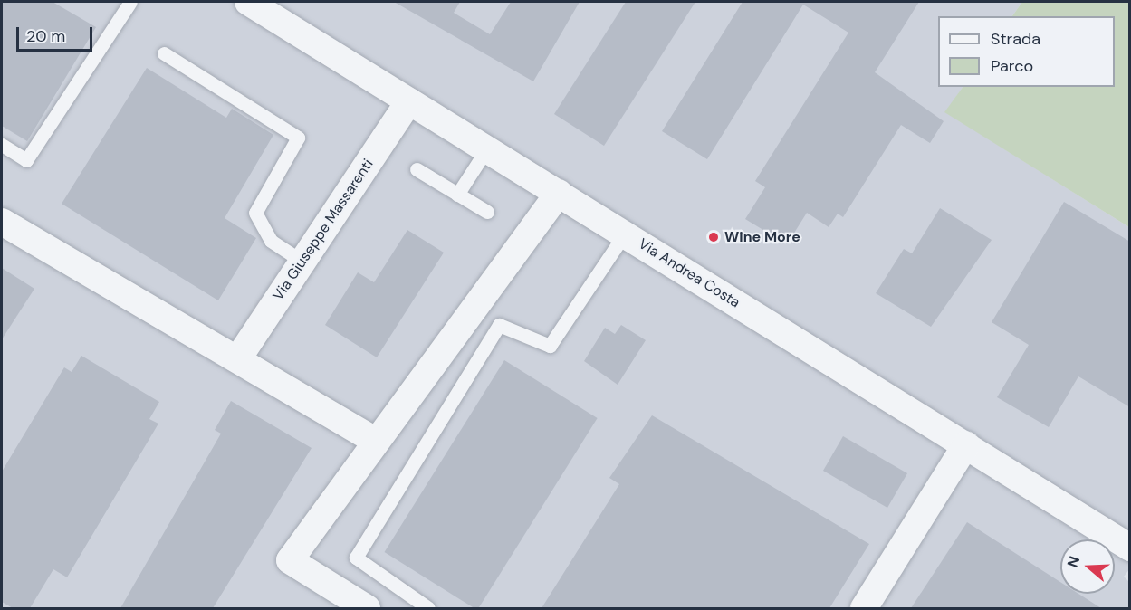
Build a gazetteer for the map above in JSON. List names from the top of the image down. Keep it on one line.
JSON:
{"streets":{"street":["Via Giuseppe Massarenti","Via Andrea Costa"]},"crossings":[["Via Giuseppe Massarenti","Via Andrea Costa"]],"places":["Wine More"],"legend":["Strada","Parco"],"scale_bar":"20 m","north":"left"}
